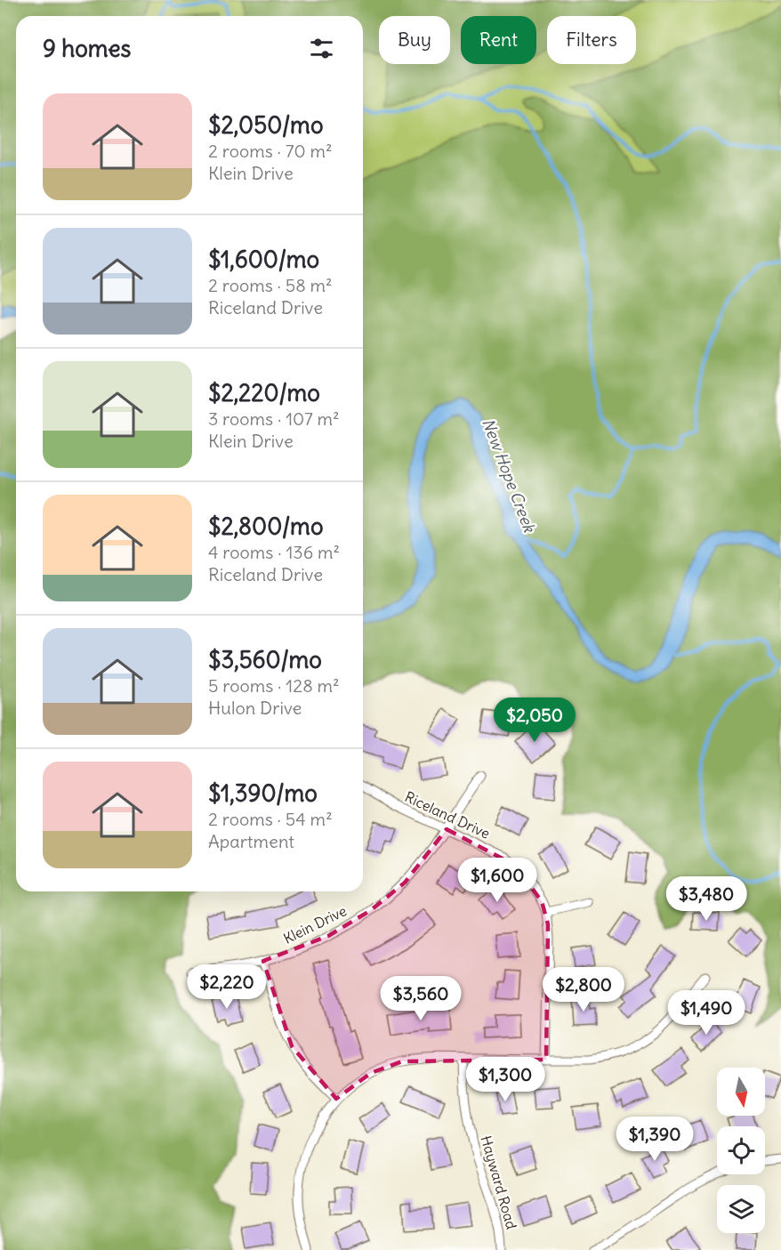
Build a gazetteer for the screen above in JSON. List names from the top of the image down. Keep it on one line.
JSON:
{"streets":{"street":["Riceland Drive","Klein Drive","Hayward Road"]},"crossings":[["Riceland Drive","Klein Drive"]],"water":["New Hope Creek"],"north":"bottom","page":{"chip":["Buy","Rent","Filters"],"heading":"9 homes","list":[{"name":"$2,050/mo","note":"2 rooms · 70 m² · Klein Drive"},{"name":"$1,600/mo","note":"2 rooms · 58 m² · Riceland Drive"},{"name":"$2,220/mo","note":"3 rooms · 107 m² · Klein Drive"},{"name":"$2,800/mo","note":"4 rooms · 136 m² · Riceland Drive"},{"name":"$3,560/mo","note":"5 rooms · 128 m² · Hulon Drive"},{"name":"$1,390/mo","note":"2 rooms · 54 m² · Apartment"}],"price":["$2,050","$1,600","$3,480","$2,220","$2,800","$3,560","$1,490","$1,300","$1,390"]}}
